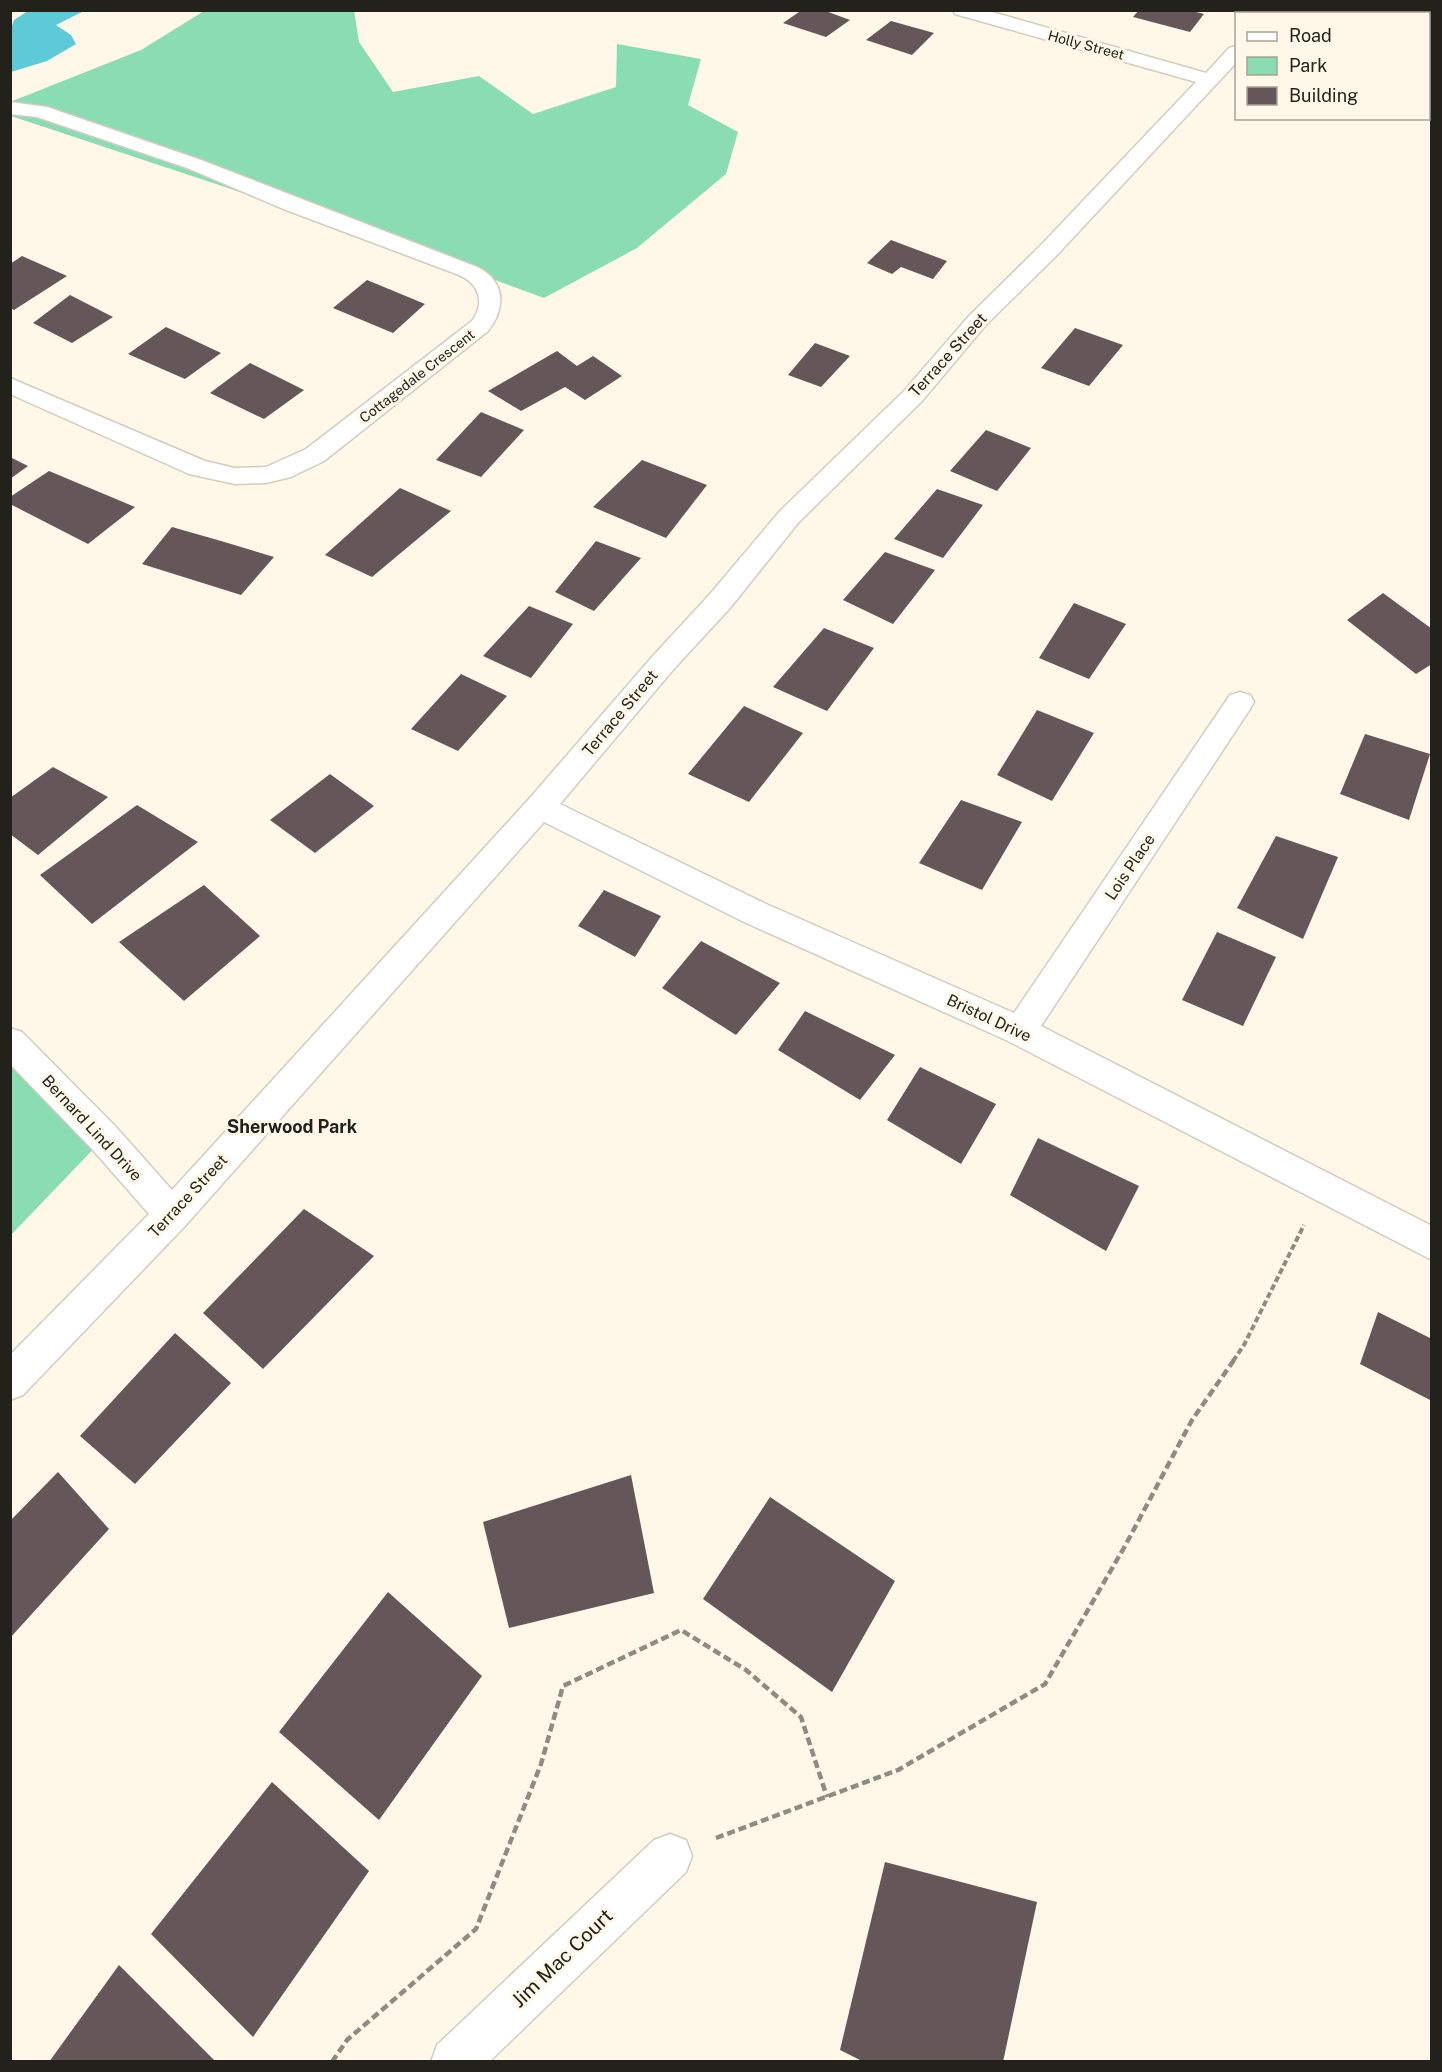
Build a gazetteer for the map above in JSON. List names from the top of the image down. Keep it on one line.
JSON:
{"streets":{"street":["Holly Street","Terrace Street","Cottagedale Crescent","Lois Place","Bristol Drive","Bernard Lind Drive","Jim Mac Court"]},"crossings":[["Holly Street","Terrace Street"],["Terrace Street","Bristol Drive"],["Terrace Street","Bernard Lind Drive"],["Lois Place","Bristol Drive"]],"districts":["Sherwood Park"],"legend":["Road","Park","Building"]}
